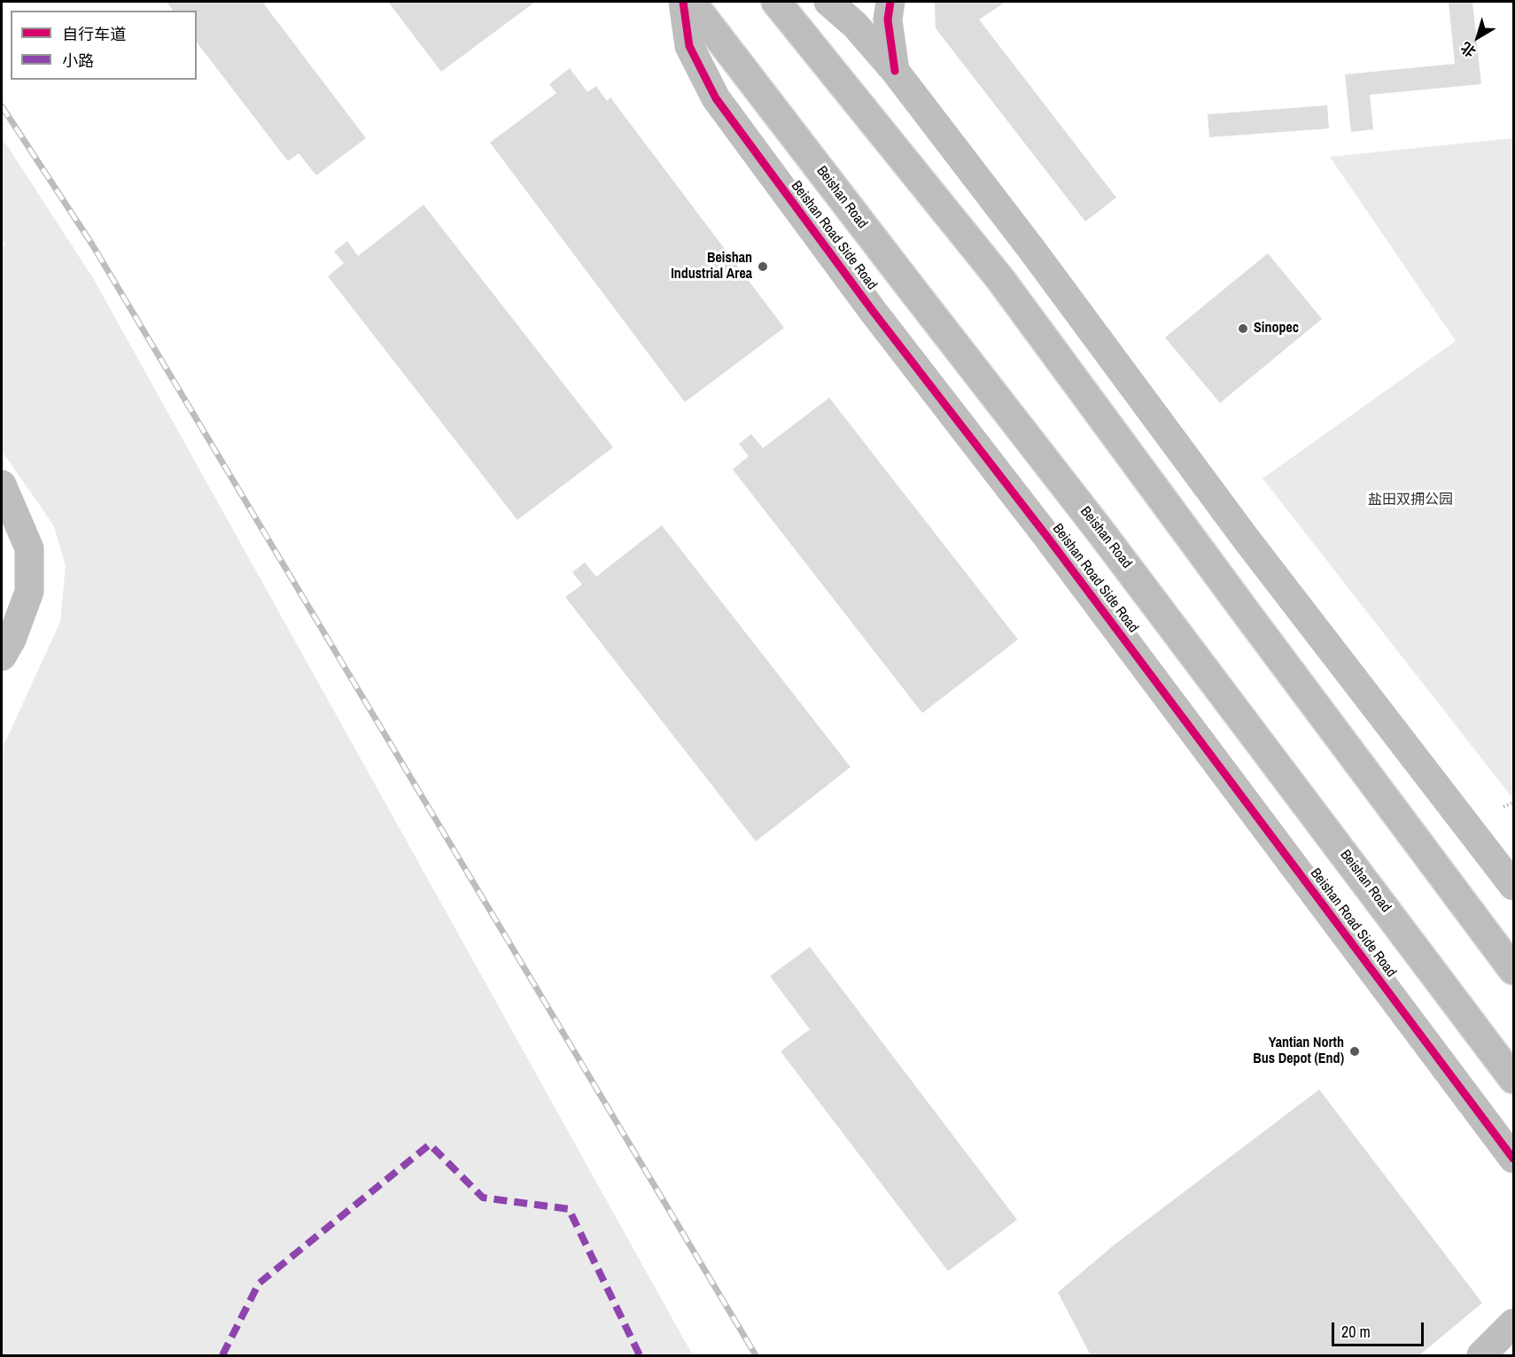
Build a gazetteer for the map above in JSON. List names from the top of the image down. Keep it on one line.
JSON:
{"streets":{"main road":["Beishan Road"],"street":["Beishan Road Side Road"]},"parks":["盐田双拥公园"],"places":["Beishan Industrial Area","Sinopec","Yantian North Bus Depot (End)"],"legend":["自行车道","小路"],"scale_bar":"20 m","north":"bottom left"}
